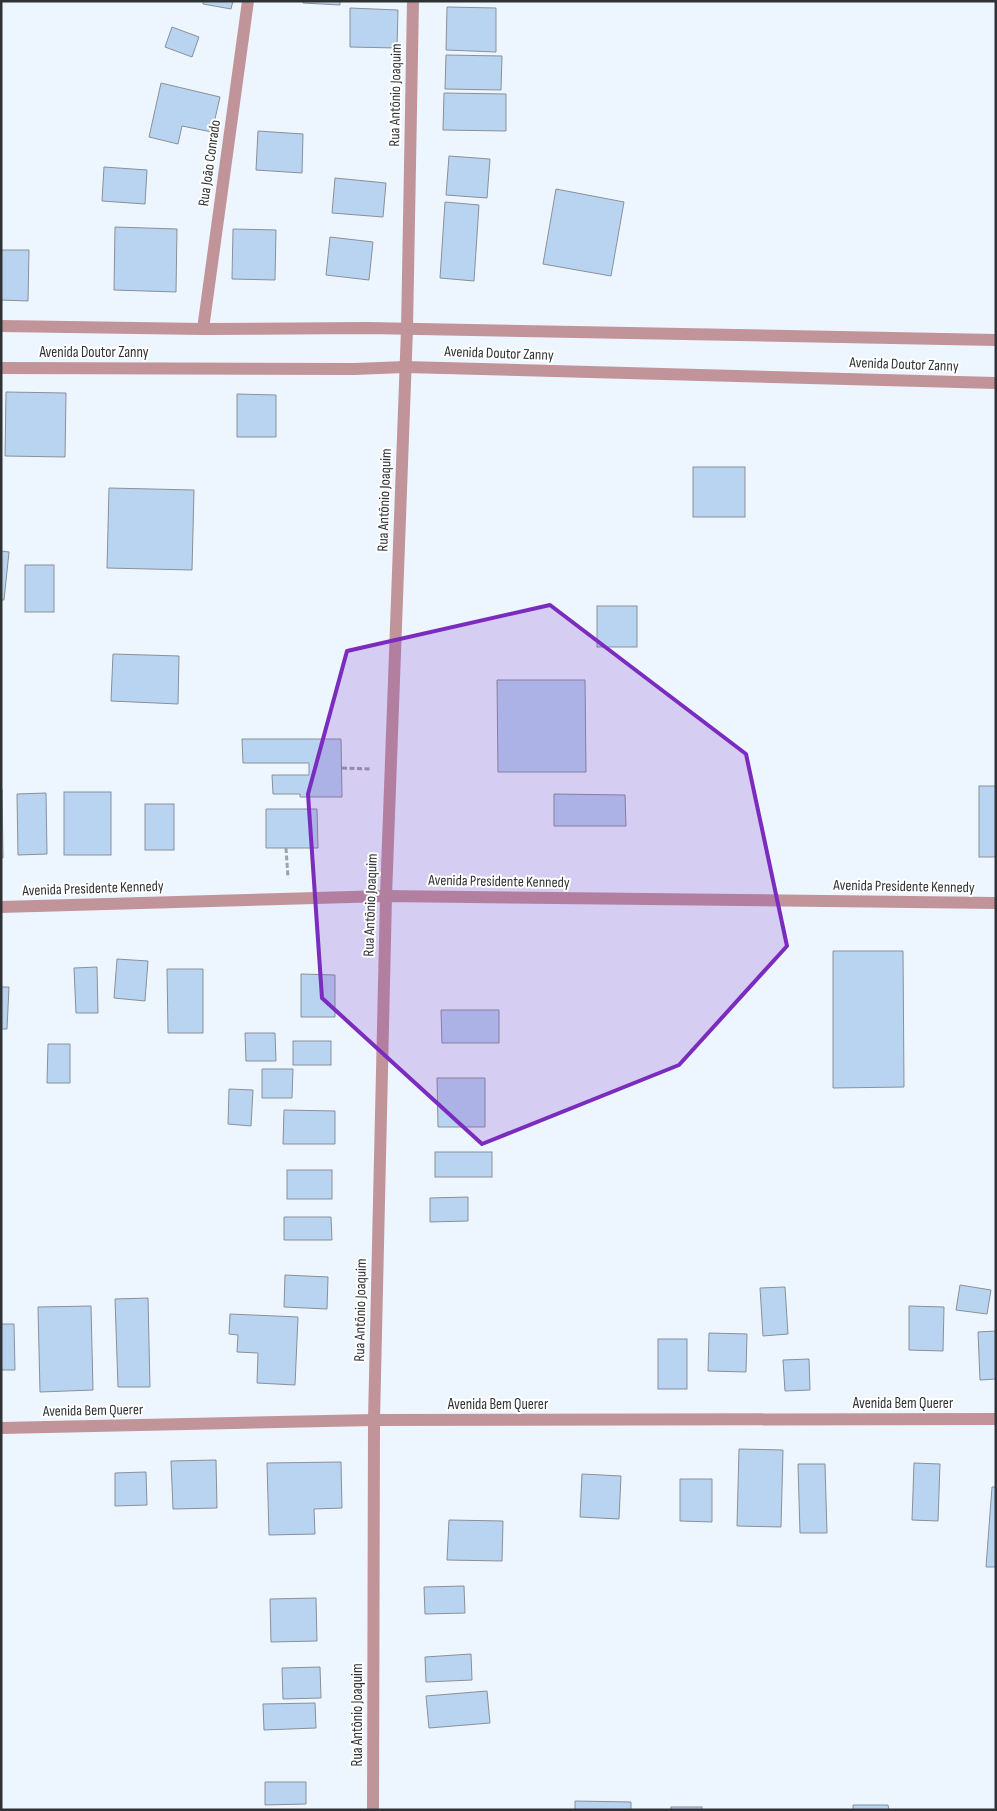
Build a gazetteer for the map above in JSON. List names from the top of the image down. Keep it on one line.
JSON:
{"streets":{"street":["Rua Antônio Joaquim","Rua João Conrado","Avenida Doutor Zanny","Avenida Presidente Kennedy","Avenida Bem Querer"]},"crossings":[["Rua Antônio Joaquim","Avenida Doutor Zanny"],["Rua Antônio Joaquim","Avenida Presidente Kennedy"],["Rua Antônio Joaquim","Avenida Bem Querer"],["Rua João Conrado","Avenida Doutor Zanny"]]}
